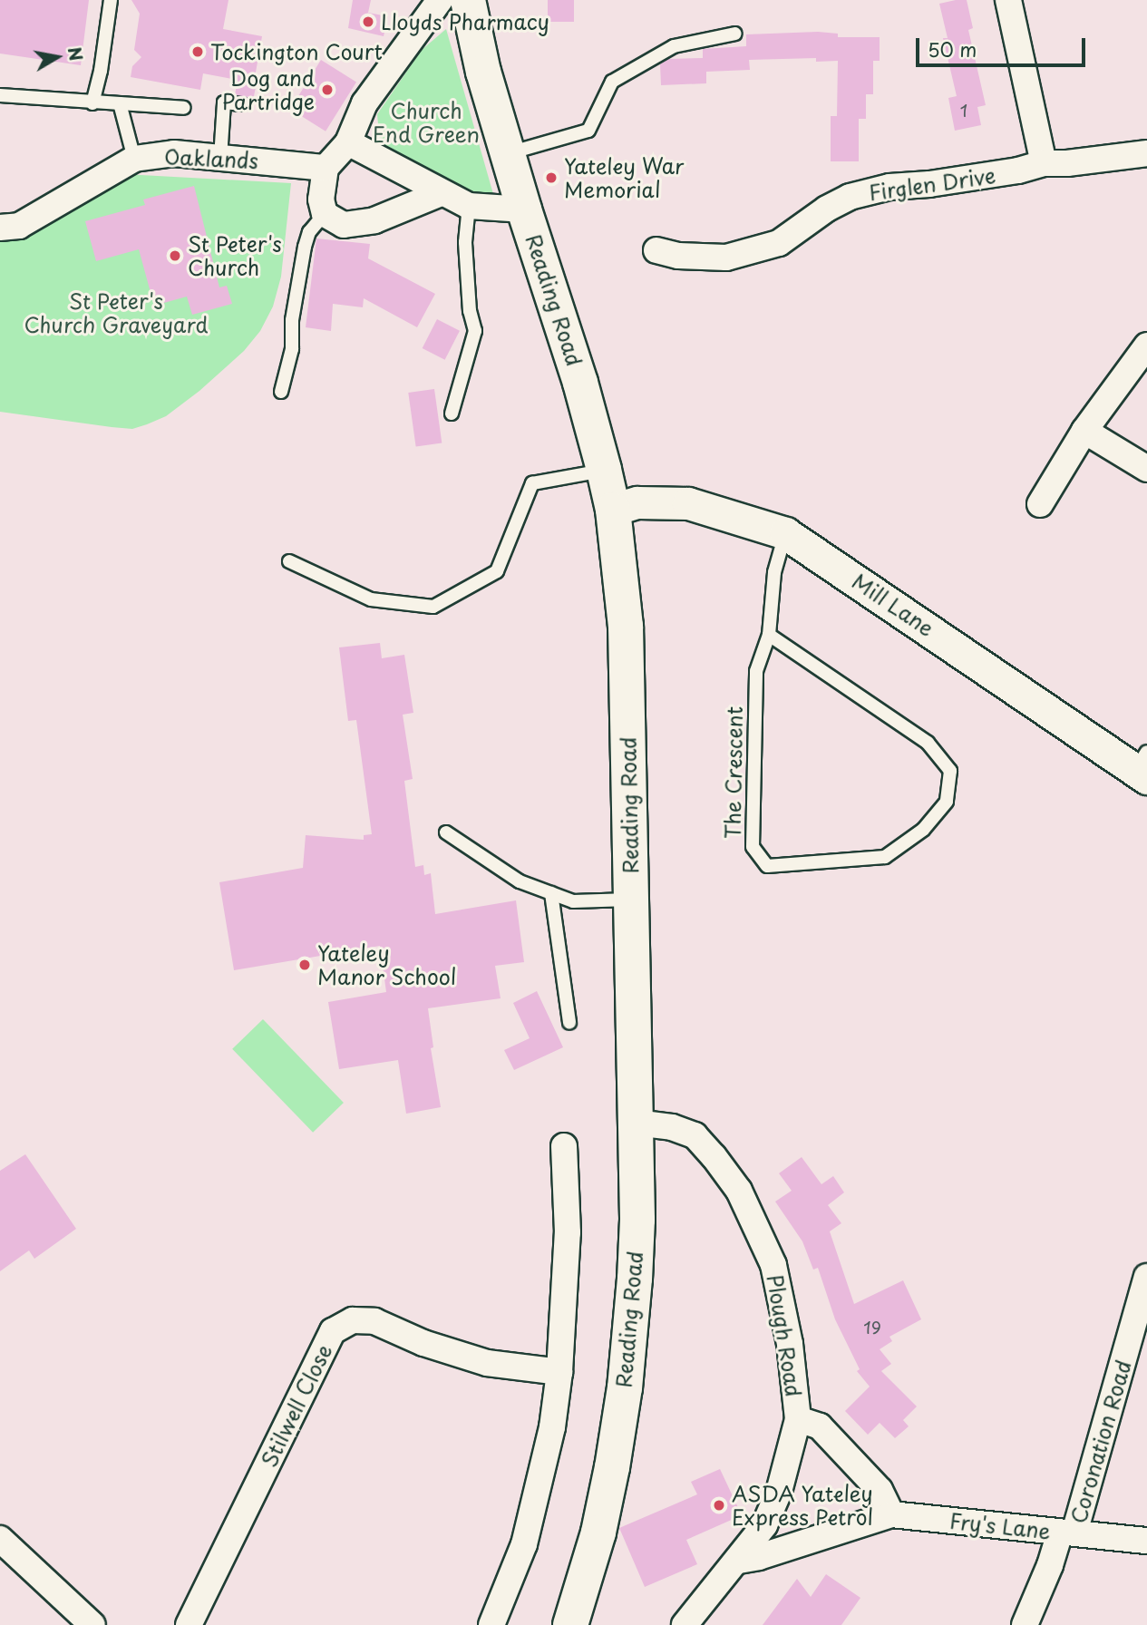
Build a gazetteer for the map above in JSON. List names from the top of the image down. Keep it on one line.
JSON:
{"streets":{"main road":["Reading Road"],"street":["Oaklands","Firglen Drive","Mill Lane","Plough Road","Stilwell Close","Coronation Road","Fry's Lane"],"lane":["The Crescent"]},"crossings":[["Reading Road","Mill Lane"],["Reading Road","Plough Road"],["Mill Lane","The Crescent"],["Plough Road","Fry's Lane"],["Coronation Road","Fry's Lane"]],"parks":["Church End Green","St Peter's Church Graveyard"],"places":["Lloyds Pharmacy","Tockington Court","Dog and Partridge","Yateley War Memorial","St Peter's Church","Yateley Manor School","ASDA Yateley Express Petrol"],"house_numbers":["1","19"],"scale_bar":"50 m","north":"right"}
